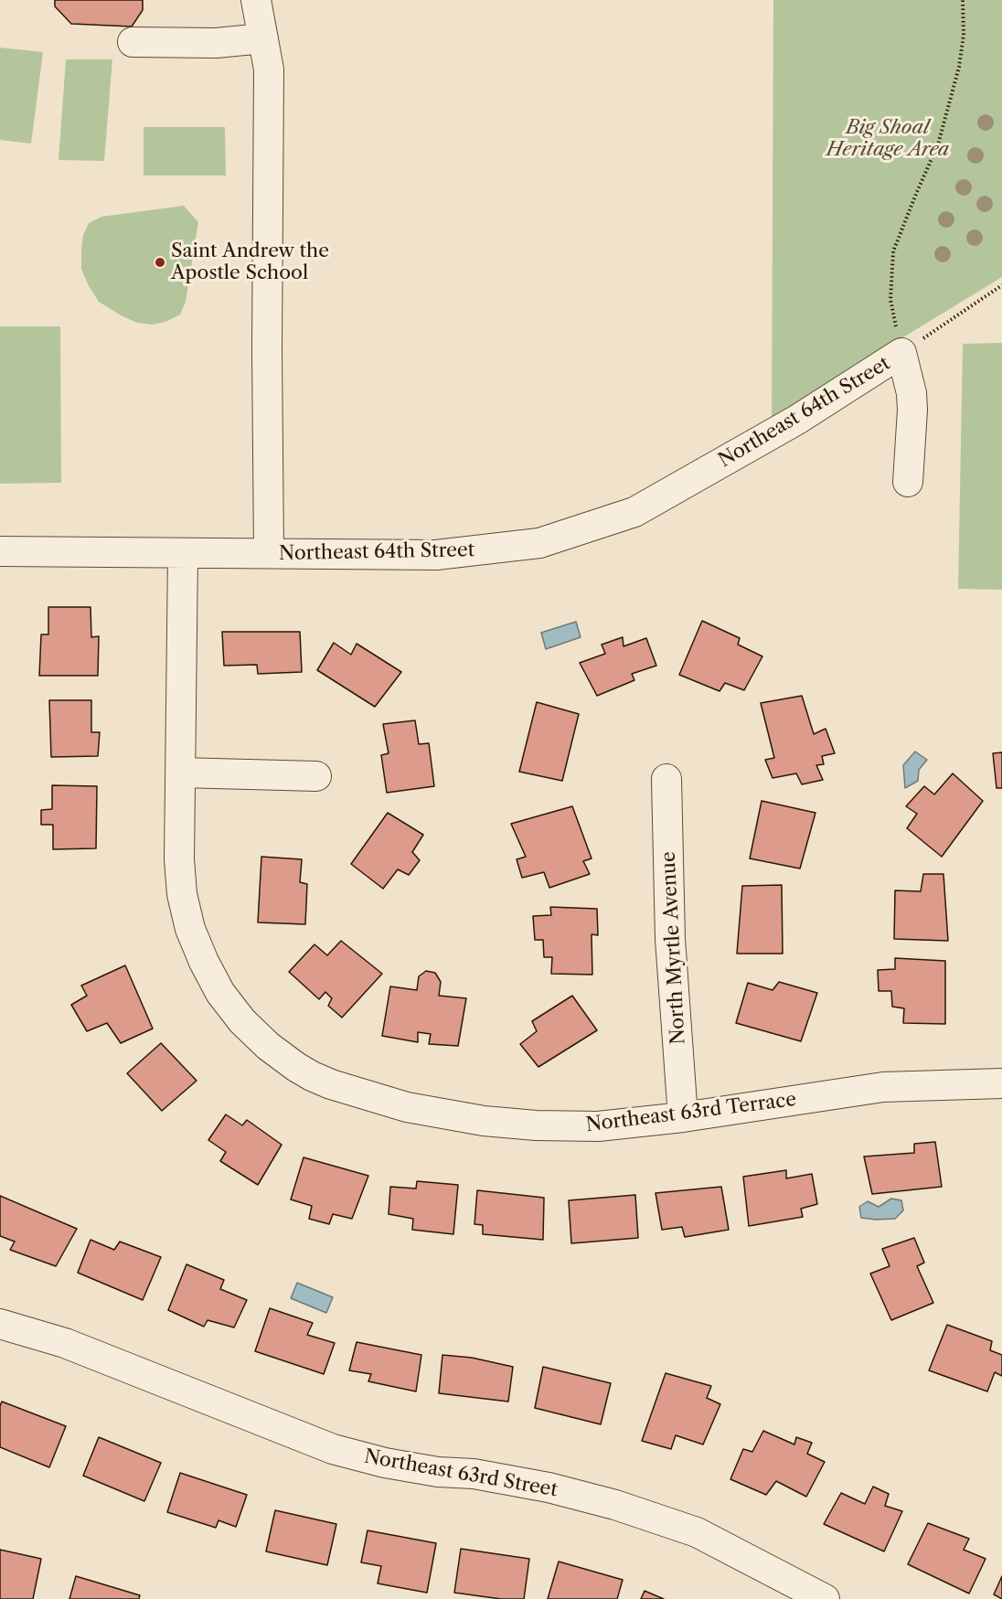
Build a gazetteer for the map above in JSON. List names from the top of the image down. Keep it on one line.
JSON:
{"streets":{"street":["Northeast 64th Street","North Myrtle Avenue","Northeast 63rd Terrace","Northeast 63rd Street"]},"crossings":[["Northeast 64th Street","Northeast 63rd Terrace"],["North Myrtle Avenue","Northeast 63rd Terrace"]],"parks":["Big Shoal Heritage Area"],"places":["Saint Andrew the Apostle School"]}
